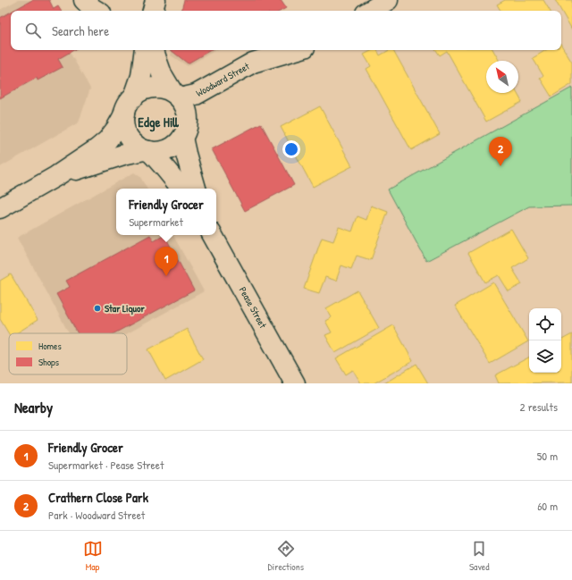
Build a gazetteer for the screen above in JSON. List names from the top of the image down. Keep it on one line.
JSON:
{"streets":{"street":["Woodward Street","Pease Street"]},"districts":["Edge Hill"],"places":["Star Liquor"],"legend":["Homes","Shops"],"north":"top left","page":{"search":"Search here","pins":["2","1"],"popup":["Friendly Grocer","Supermarket"],"heading":["Nearby","2 results"],"list":[{"mark":"1","name":"Friendly Grocer","note":"Supermarket · Pease Street","value":"50 m"},{"mark":"2","name":"Crathern Close Park","note":"Park · Woodward Street","value":"60 m"}],"nav":["Map","Directions","Saved"]}}
